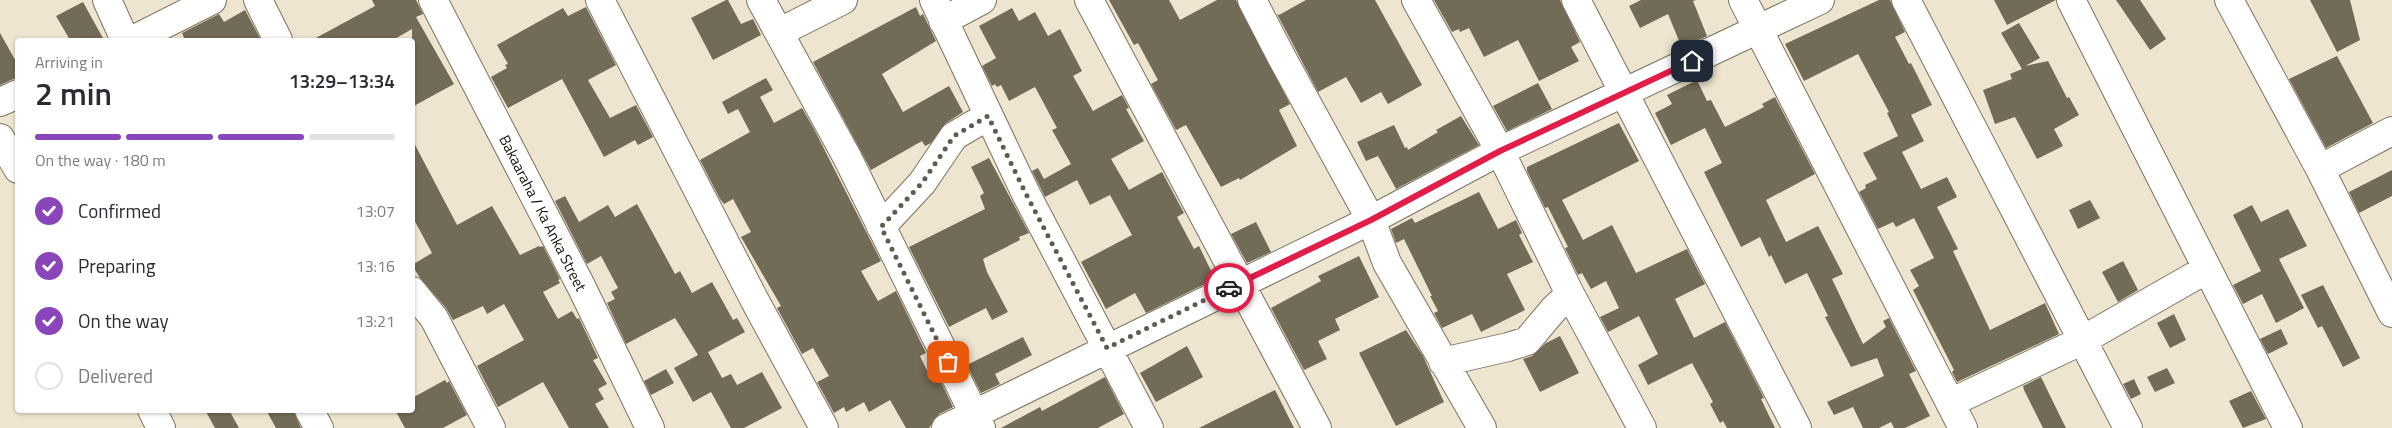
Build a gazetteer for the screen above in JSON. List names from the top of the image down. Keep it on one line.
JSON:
{"streets":{"street":["Bakaaraha / Ka Anka Street"]},"page":{"heading":["2 min","Arriving in","13:29–13:34"],"bar":"On the way · 180 m","list":[["Confirmed","13:07"],["Preparing","13:16"],["On the way","13:21"],"Delivered"]}}
